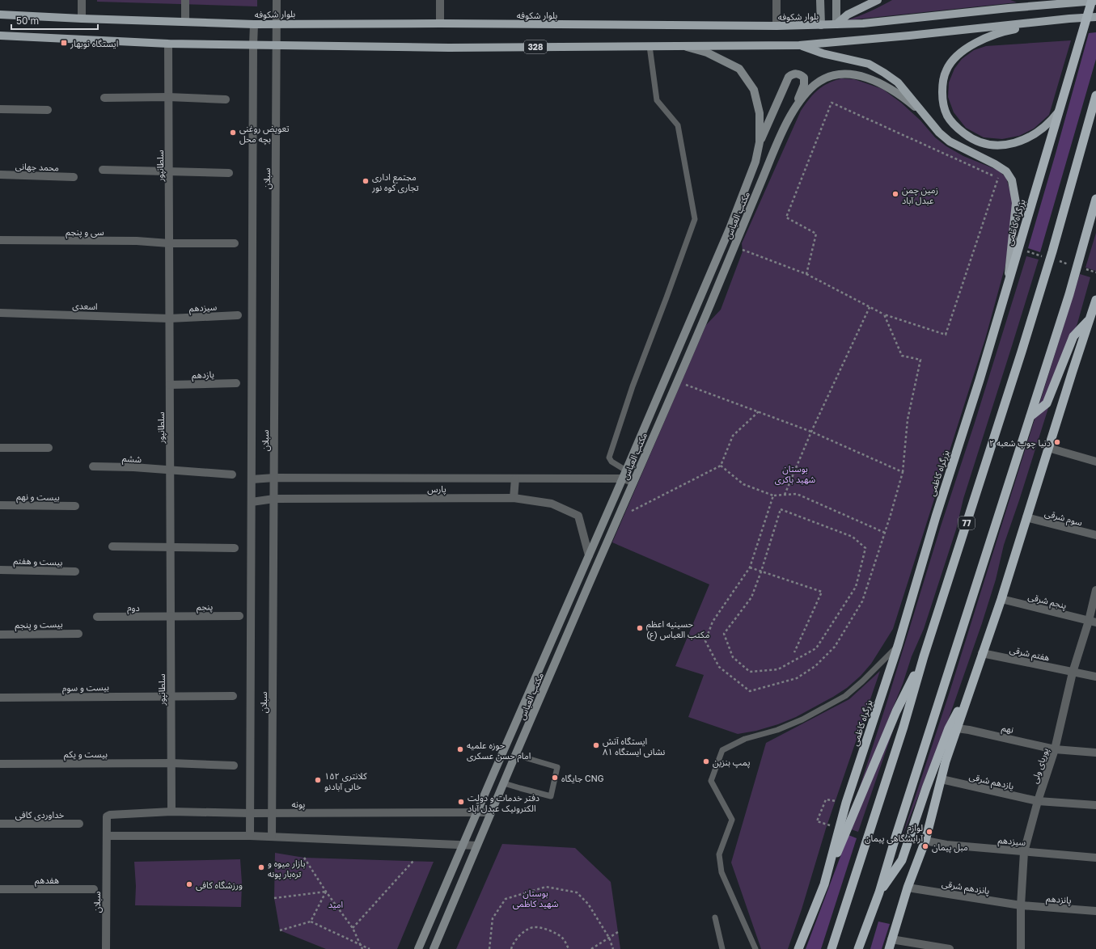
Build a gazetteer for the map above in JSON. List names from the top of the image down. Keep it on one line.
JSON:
{"streets":{"highway":["بزرگراه کاظمی","77"],"main road":["بلوار شکوفه","328","مکتب العباس"],"street":["سلطانپور","محمد جهانی","سبلان","سی و پنجم","اسعدی","سیزدهم","یازدهم","ششم","پارس","بیست و نهم","سوم شرقی","بیست و هفتم","پنجم شرقی","پنجم","دوم","بیست و پنجم","هفتم شرقی","بیست و سوم","نهم","بیست و یکم","پوریای ولی","یازدهم شرقی","پونه","خداوردی کافی","هفدهم","پانزدهم شرقی","پانزدهم"]},"crossings":[["بلوار شکوفه","سبلان"],["328","سلطانپور"],["328","سبلان"],["328","مکتب العباس"],["سلطانپور","سی و پنجم"],["سلطانپور","اسعدی"],["سلطانپور","سیزدهم"],["سلطانپور","یازدهم"],["سلطانپور","ششم"],["سلطانپور","پنجم"],["سلطانپور","دوم"],["سلطانپور","بیست و سوم"],["سلطانپور","بیست و یکم"],["سلطانپور","پونه"],["سبلان","پارس"],["سبلان","پونه"],["مکتب العباس","پارس"],["مکتب العباس","پونه"],["اسعدی","سیزدهم"],["سیزدهم","پوریای ولی"],["پنجم شرقی","پوریای ولی"],["پنجم","دوم"],["هفتم شرقی","پوریای ولی"],["نهم","پوریای ولی"],["پوریای ولی","یازدهم شرقی"],["پوریای ولی","پانزدهم شرقی"],["پوریای ولی","پانزدهم"],["پانزدهم شرقی","پانزدهم"]],"parks":["بوستان شهید باکری","بوستان شهید کاظمی","امید"],"places":{"transit":["ایستگاه نوبهار"],"other":["تعویض روغنی بچه محل","مجتمع اداری تجاری کوه نور","زمین چمن عبدل آباد","دنیا چوب شعبه ۲","حسینیه اعظم مکتب العباس (ع)","ایستگاه آتش نشانی ایستگاه ۸۱","حوزه علمیه امام حسن عسکری","پمپ بنزین","جایگاه CNG","کلانتری ۱۵۲ خانی آبادنو","دفتر خدمات و دولت الکترونیک عبدل آباد","لوازم آرایشگاهی پیمان","مبل پیمان","بازار میوه و تره‌بار پونه","ورزشگاه کافی"]},"scale_bar":"50 m"}
